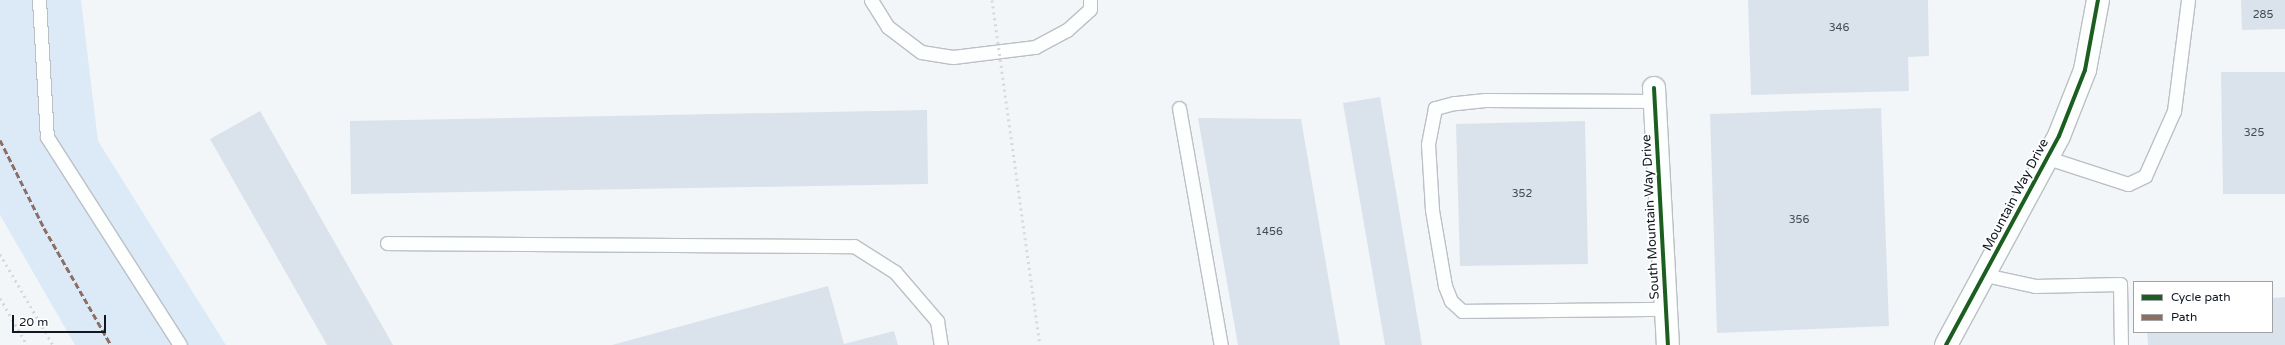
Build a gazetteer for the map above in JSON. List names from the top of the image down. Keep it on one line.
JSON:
{"streets":{"street":["Mountain Way Drive","South Mountain Way Drive"]},"house_numbers":["285","346","325","352","356","1456"],"legend":["Cycle path","Path"],"scale_bar":"20 m"}
